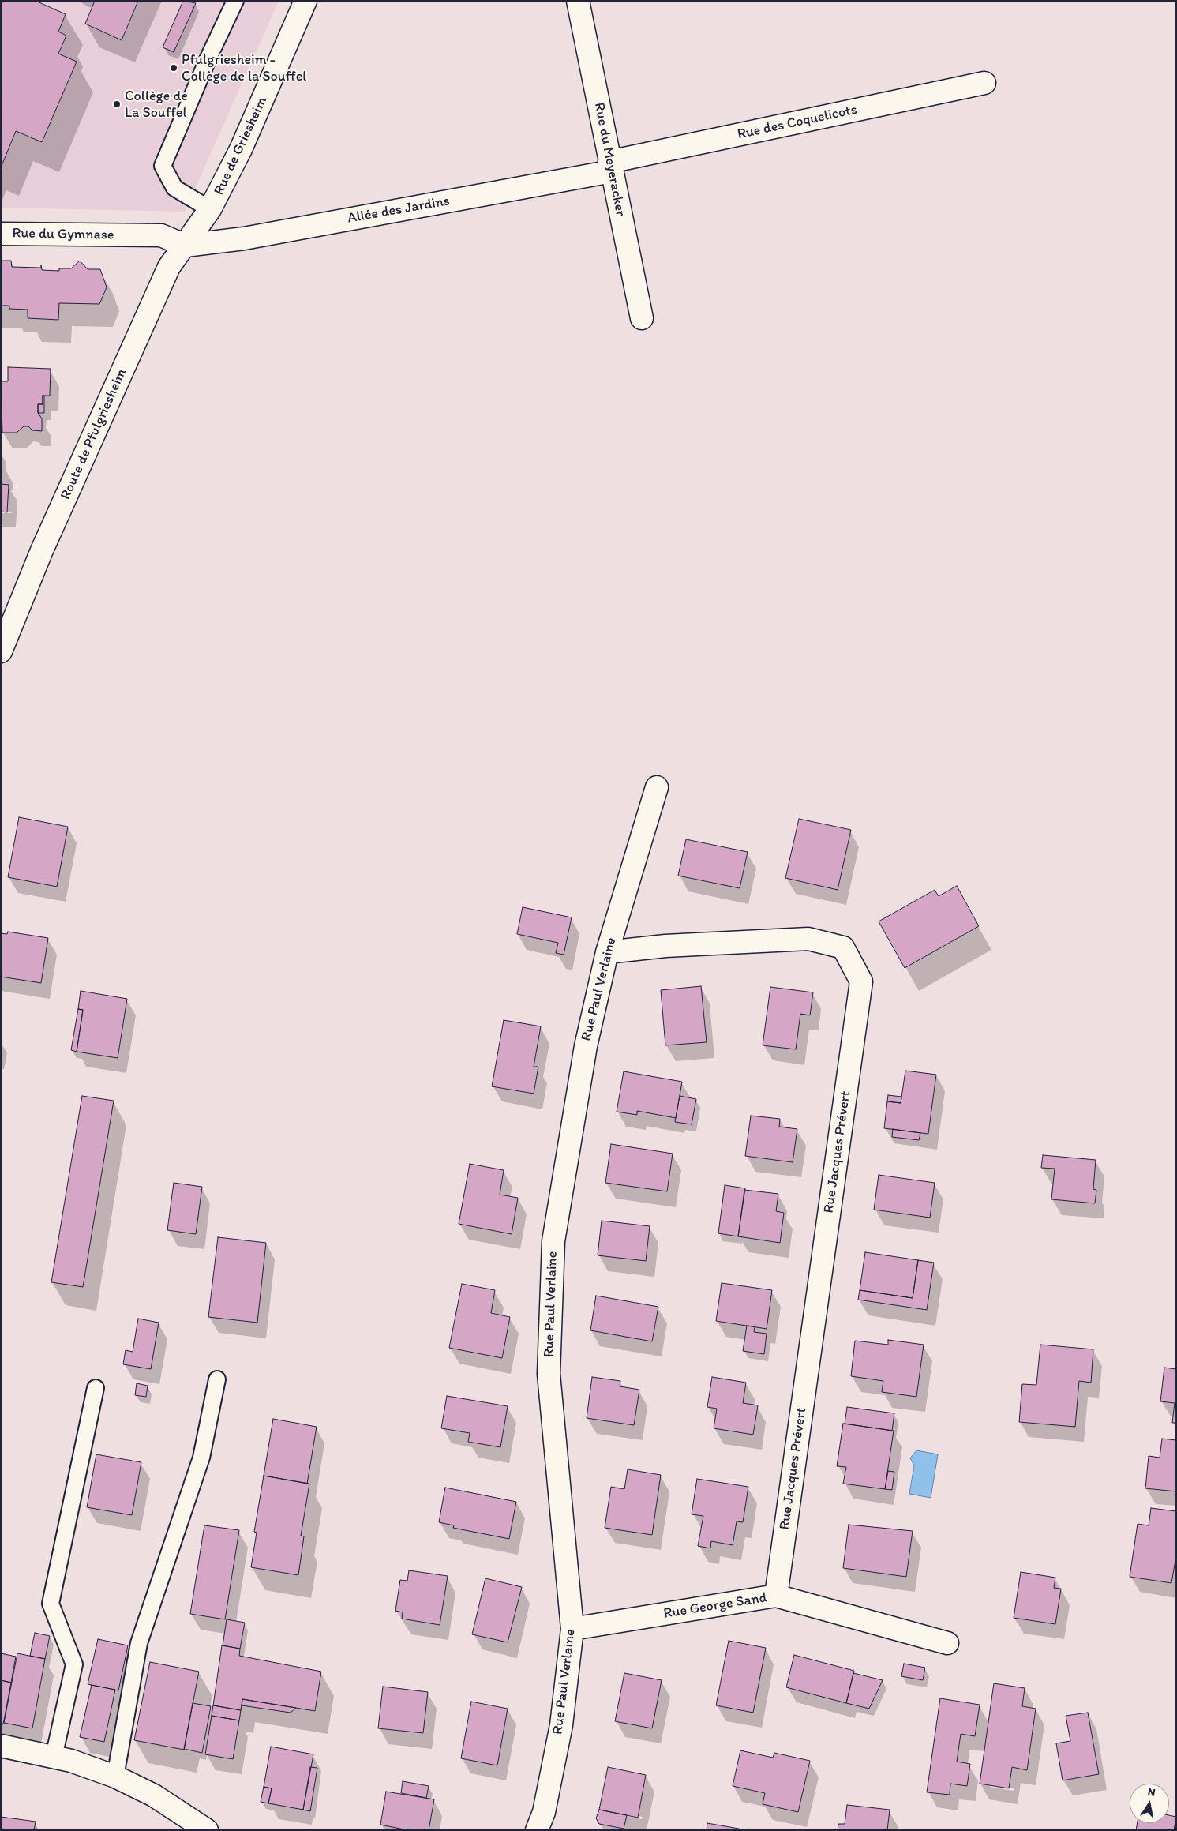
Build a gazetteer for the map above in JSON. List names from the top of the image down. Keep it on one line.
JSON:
{"streets":{"street":["Rue des Coquelicots","Rue de Griesheim","Rue du Meyeracker","Allée des Jardins","Rue du Gymnase","Route de Pfulgriesheim","Rue Paul Verlaine","Rue Jacques Prévert","Rue George Sand"]},"crossings":[["Rue des Coquelicots","Rue du Meyeracker"],["Rue des Coquelicots","Allée des Jardins"],["Rue de Griesheim","Route de Pfulgriesheim"],["Rue du Meyeracker","Allée des Jardins"],["Allée des Jardins","Rue du Gymnase"],["Allée des Jardins","Route de Pfulgriesheim"],["Rue du Gymnase","Route de Pfulgriesheim"],["Rue Paul Verlaine","Rue Jacques Prévert"],["Rue Paul Verlaine","Rue George Sand"],["Rue Jacques Prévert","Rue George Sand"]],"places":["Pfulgriesheim - Collège de la Souffel","Collège de La Souffel"],"north":"top"}
